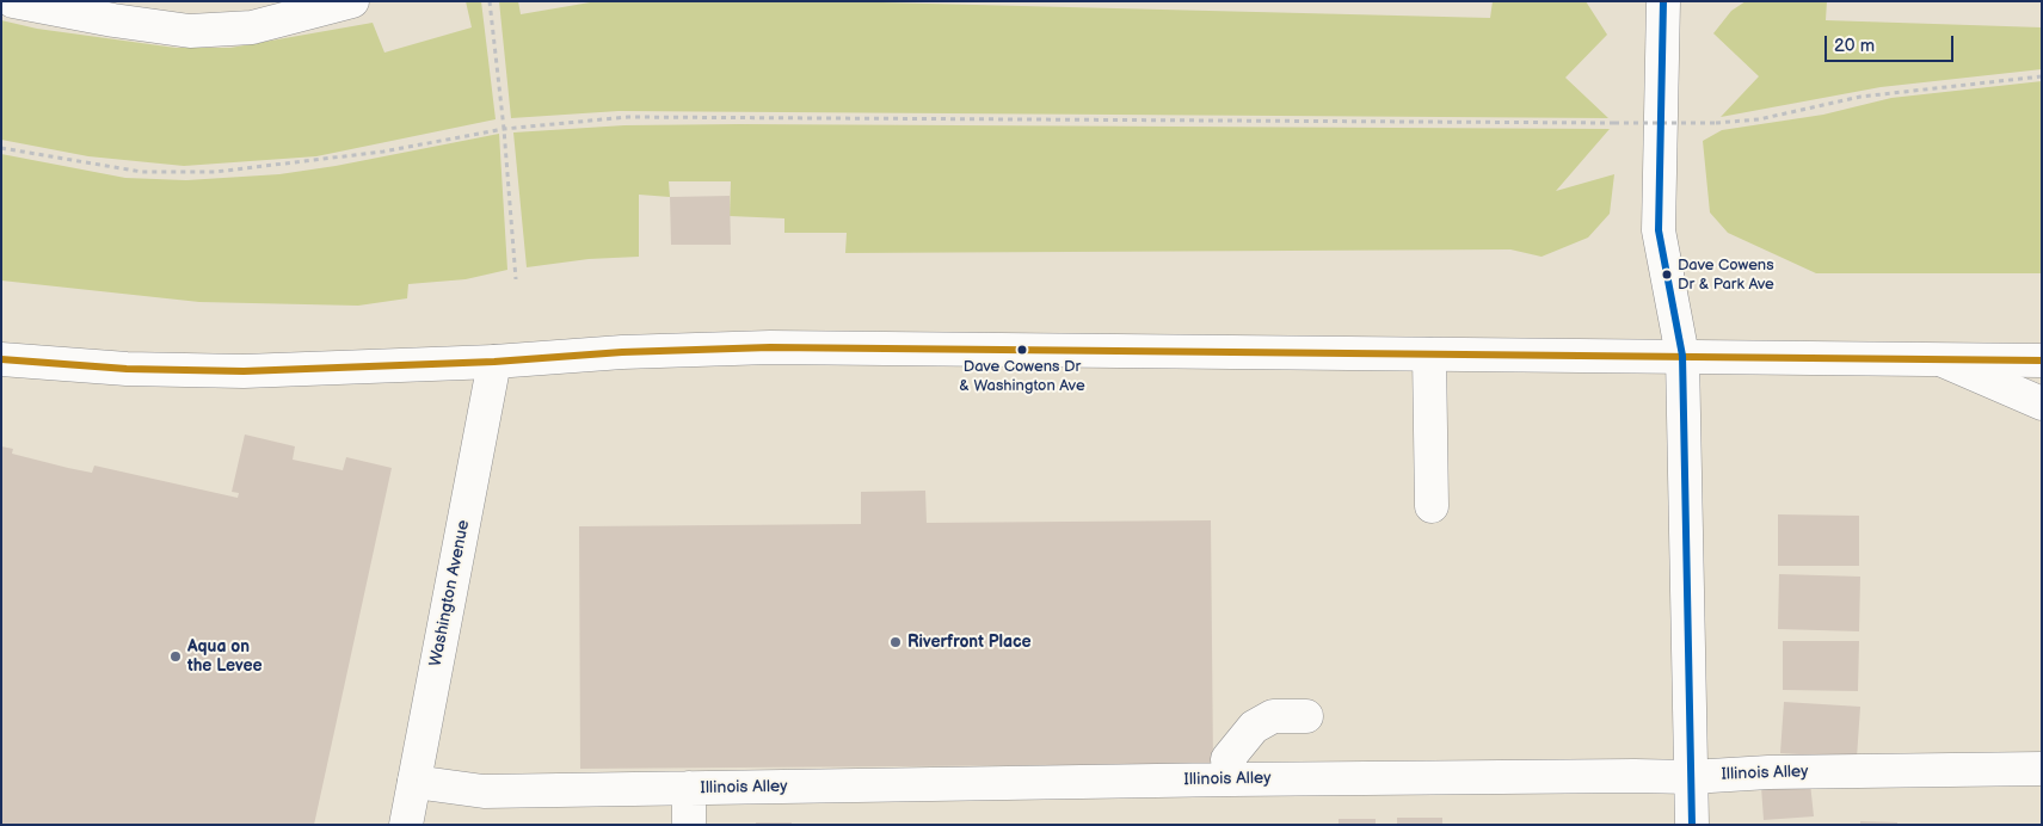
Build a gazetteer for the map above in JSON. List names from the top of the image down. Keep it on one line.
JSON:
{"streets":{"main road":["Washington Avenue","Illinois Alley"]},"crossings":[["Washington Avenue","Illinois Alley"]],"places":["Dave Cowens Dr & Park Ave","Dave Cowens Dr & Washington Ave","Riverfront Place","Aqua on the Levee"],"scale_bar":"20 m"}
